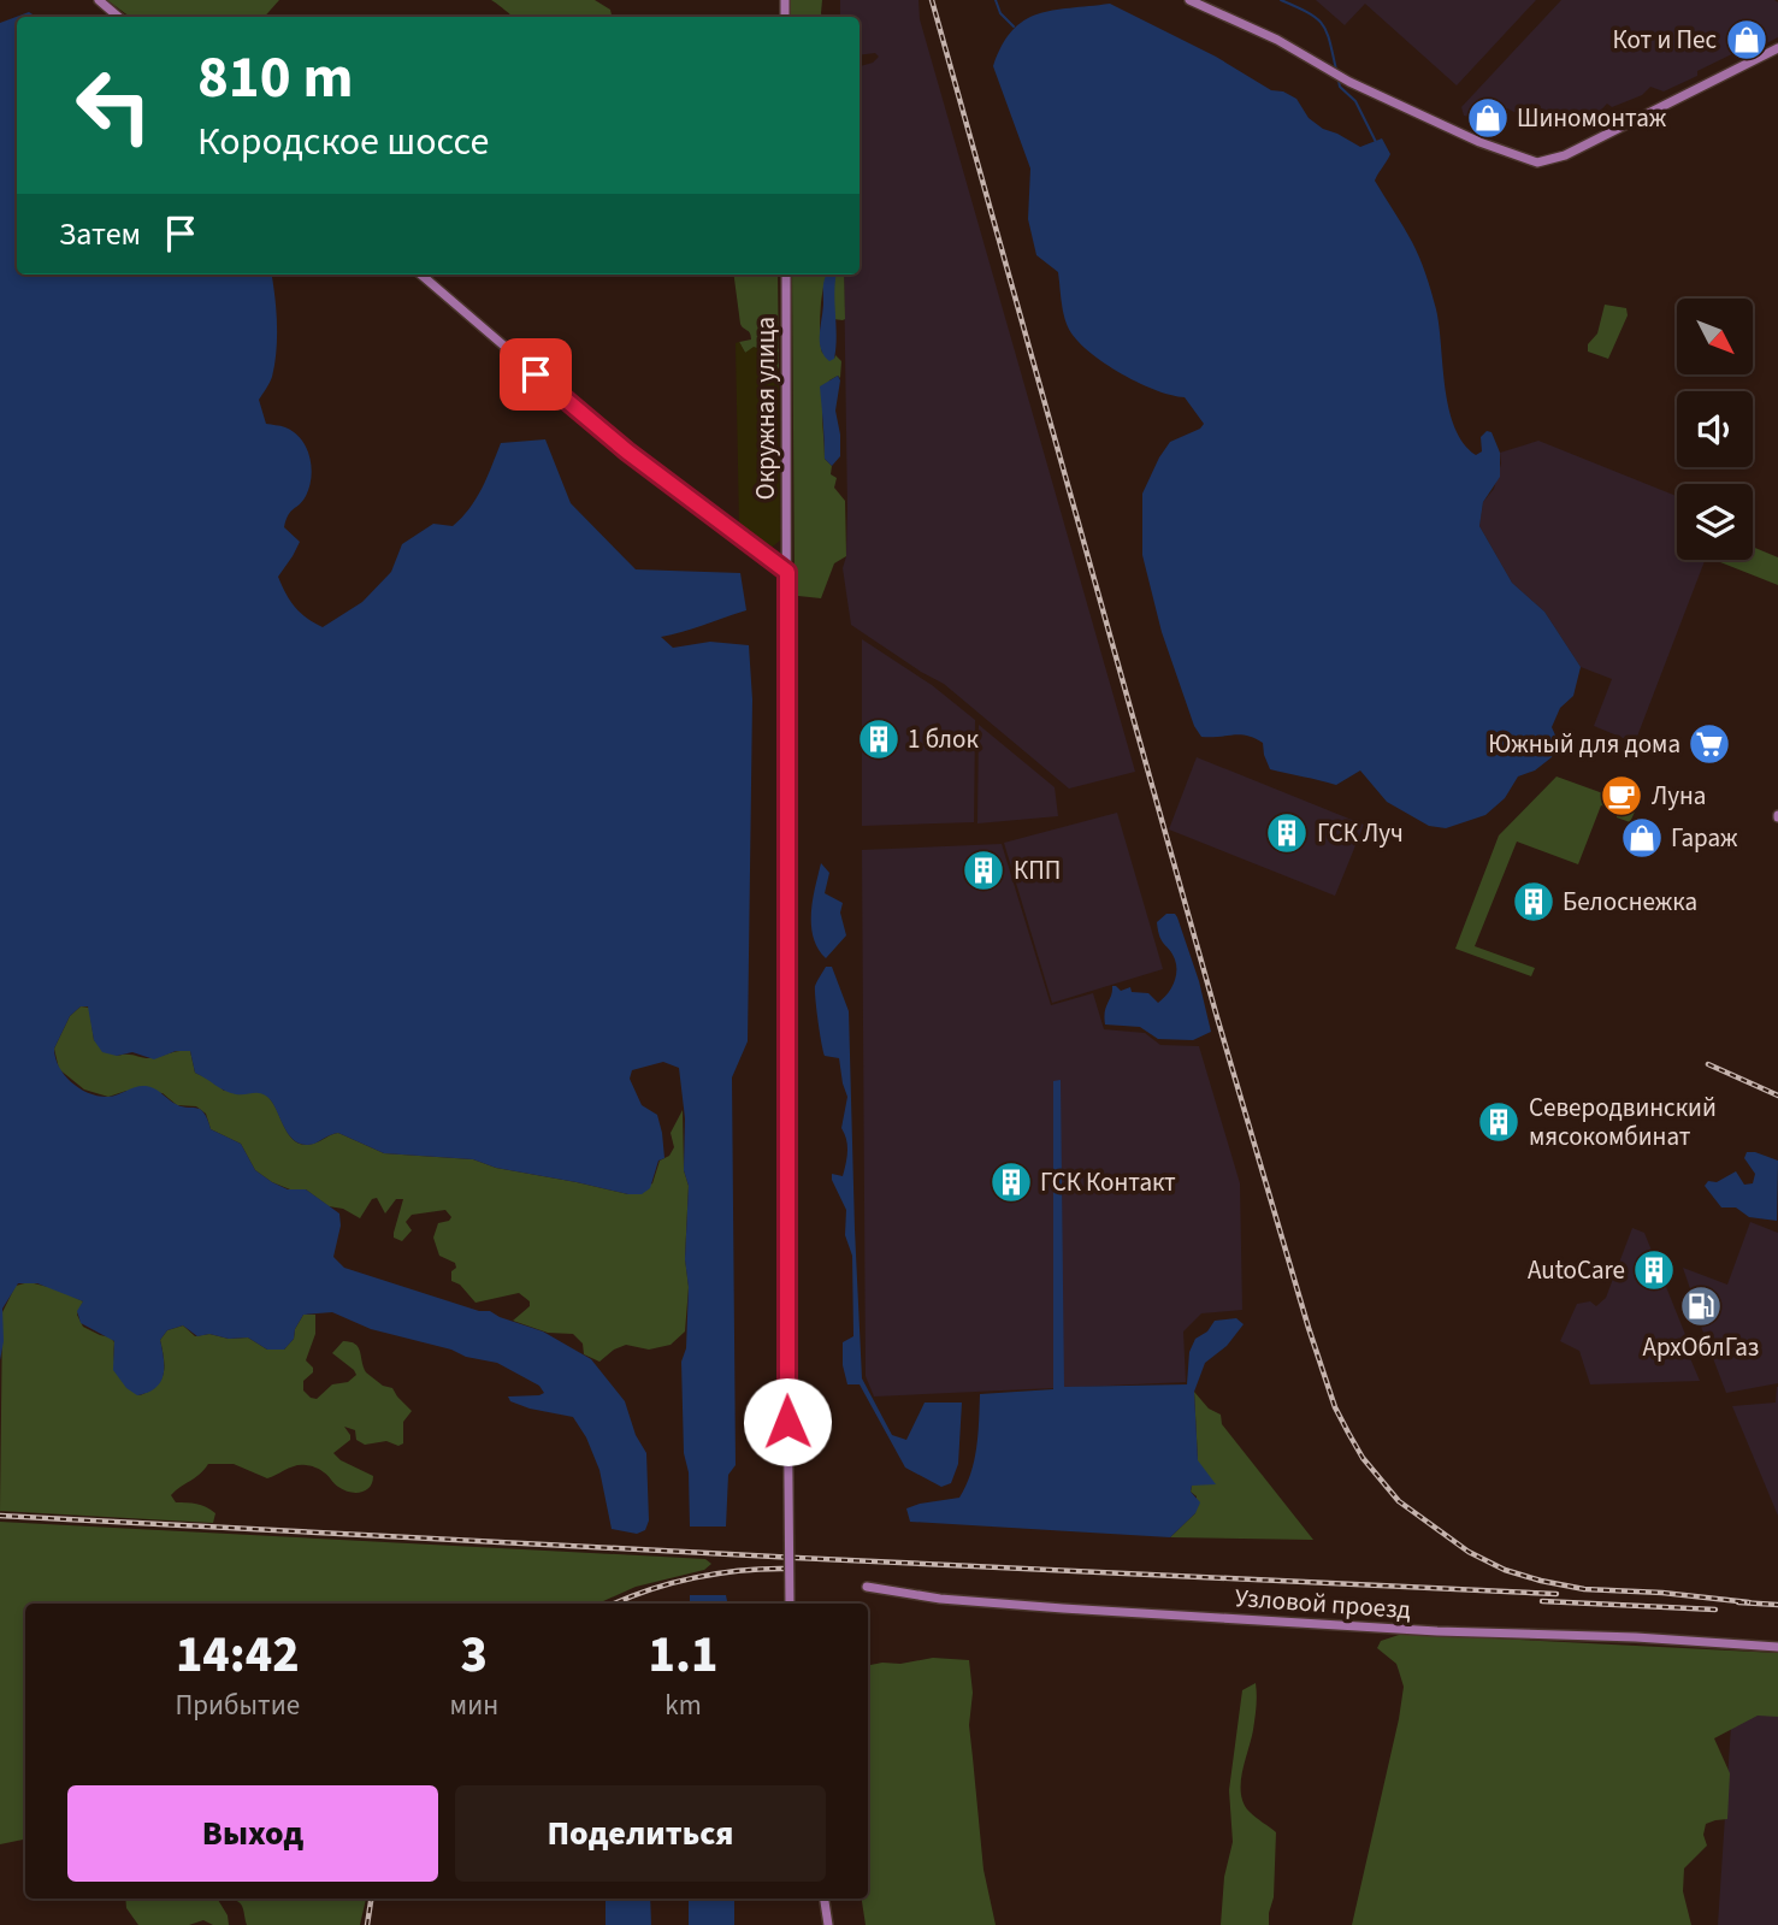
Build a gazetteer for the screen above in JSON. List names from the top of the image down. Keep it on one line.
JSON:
{"streets":{"main road":["Окружная улица","Узловой проезд"]},"places":{"shop":["Кот и Пес","Шиномонтаж","Гараж"],"building":["1 блок","ГСК Луч","КПП","Белоснежка","Северодвинский мясокомбинат","ГСК Контакт","AutoCare"],"supermarket":["Южный для дома"],"cafe":["Луна"],"fuel station":["АрхОблГаз"]},"north":"bottom right","page":{"turn":["810 m","Кородское шоссе"],"then":"Затем","eta":["14:42","Прибытие","3","мин","1.1","km"],"buttons":["Выход","Поделиться"]}}
